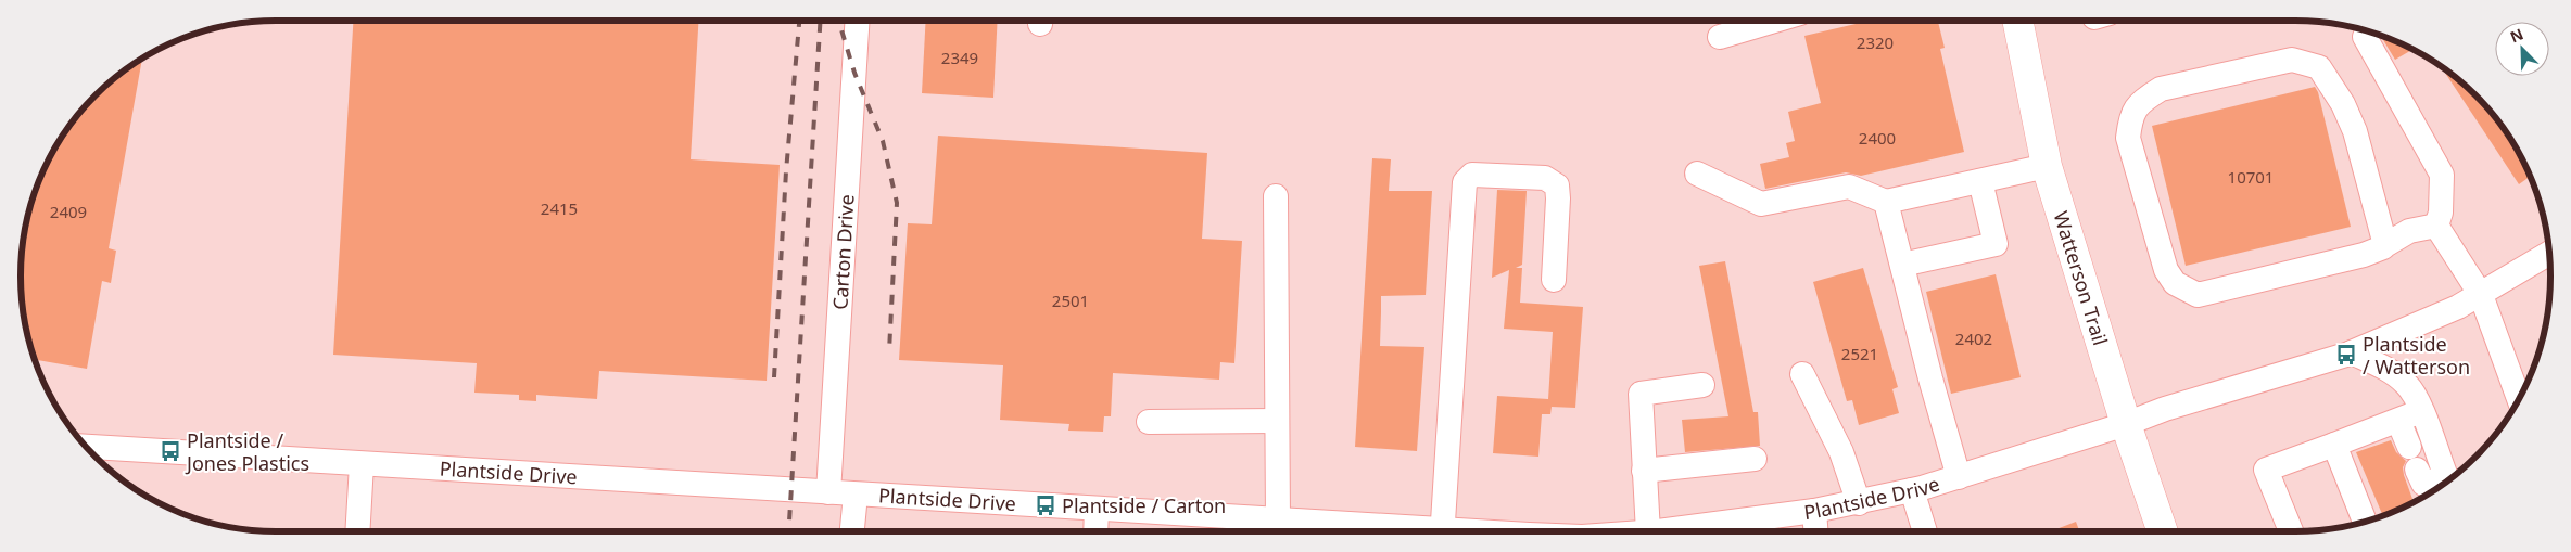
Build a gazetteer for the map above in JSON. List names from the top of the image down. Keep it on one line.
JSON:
{"streets":{"main road":["Watterson Trail"],"street":["Carton Drive","Plantside Drive"]},"crossings":[["Carton Drive","Plantside Drive"],["Watterson Trail","Plantside Drive"]],"places":{"bus stop":["Plantside / Watterson","Plantside / Jones Plastics","Plantside / Carton"]},"house_numbers":["2320","2349","2400","10701","2415","2409","2501","2402","2521"],"north":"top left"}
